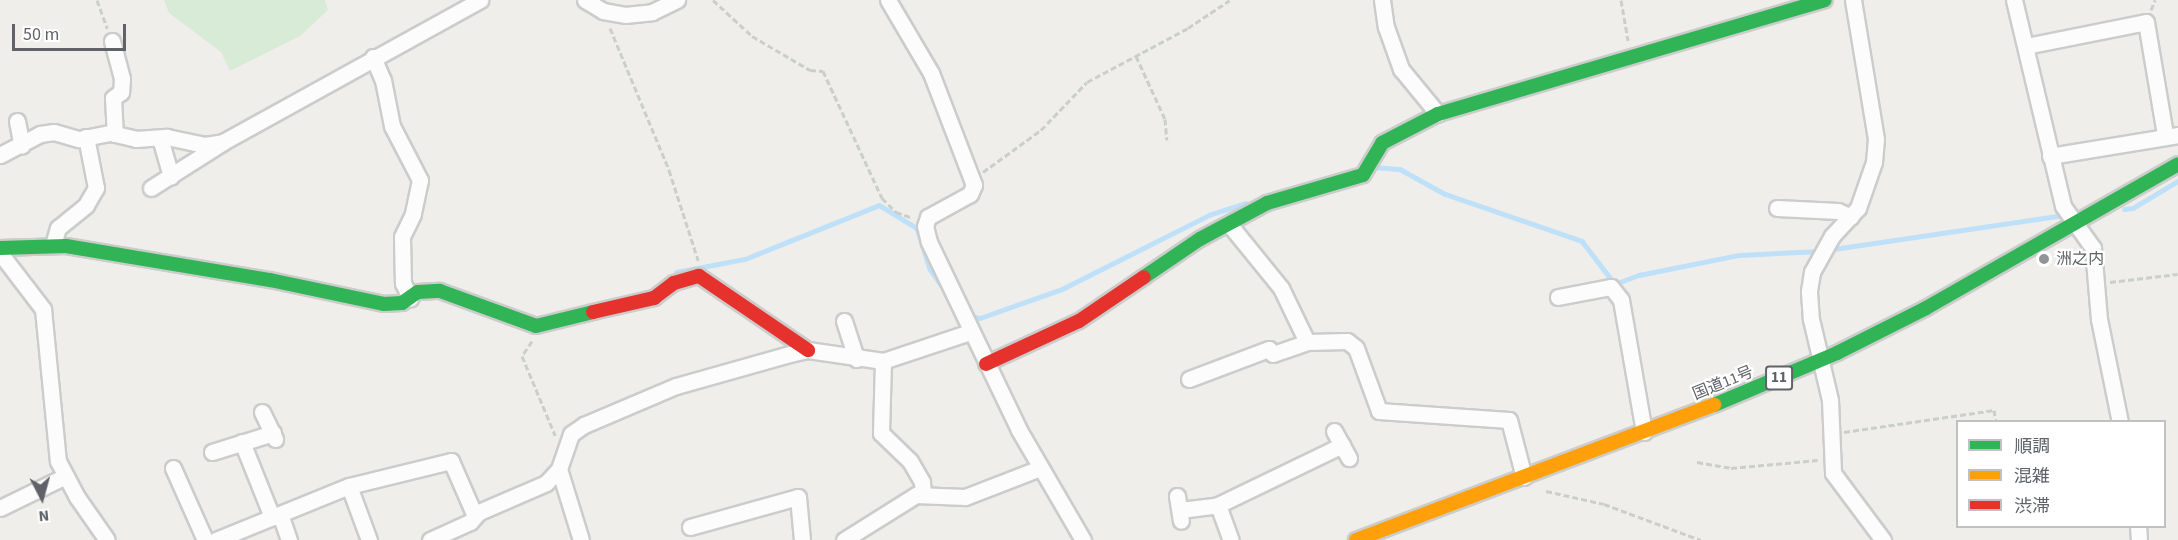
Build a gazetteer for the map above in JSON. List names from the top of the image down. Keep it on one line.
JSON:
{"streets":{"main road":["11","国道11号"]},"places":["洲之内"],"legend":["順調","混雑","渋滞"],"scale_bar":"50 m","north":"bottom"}
